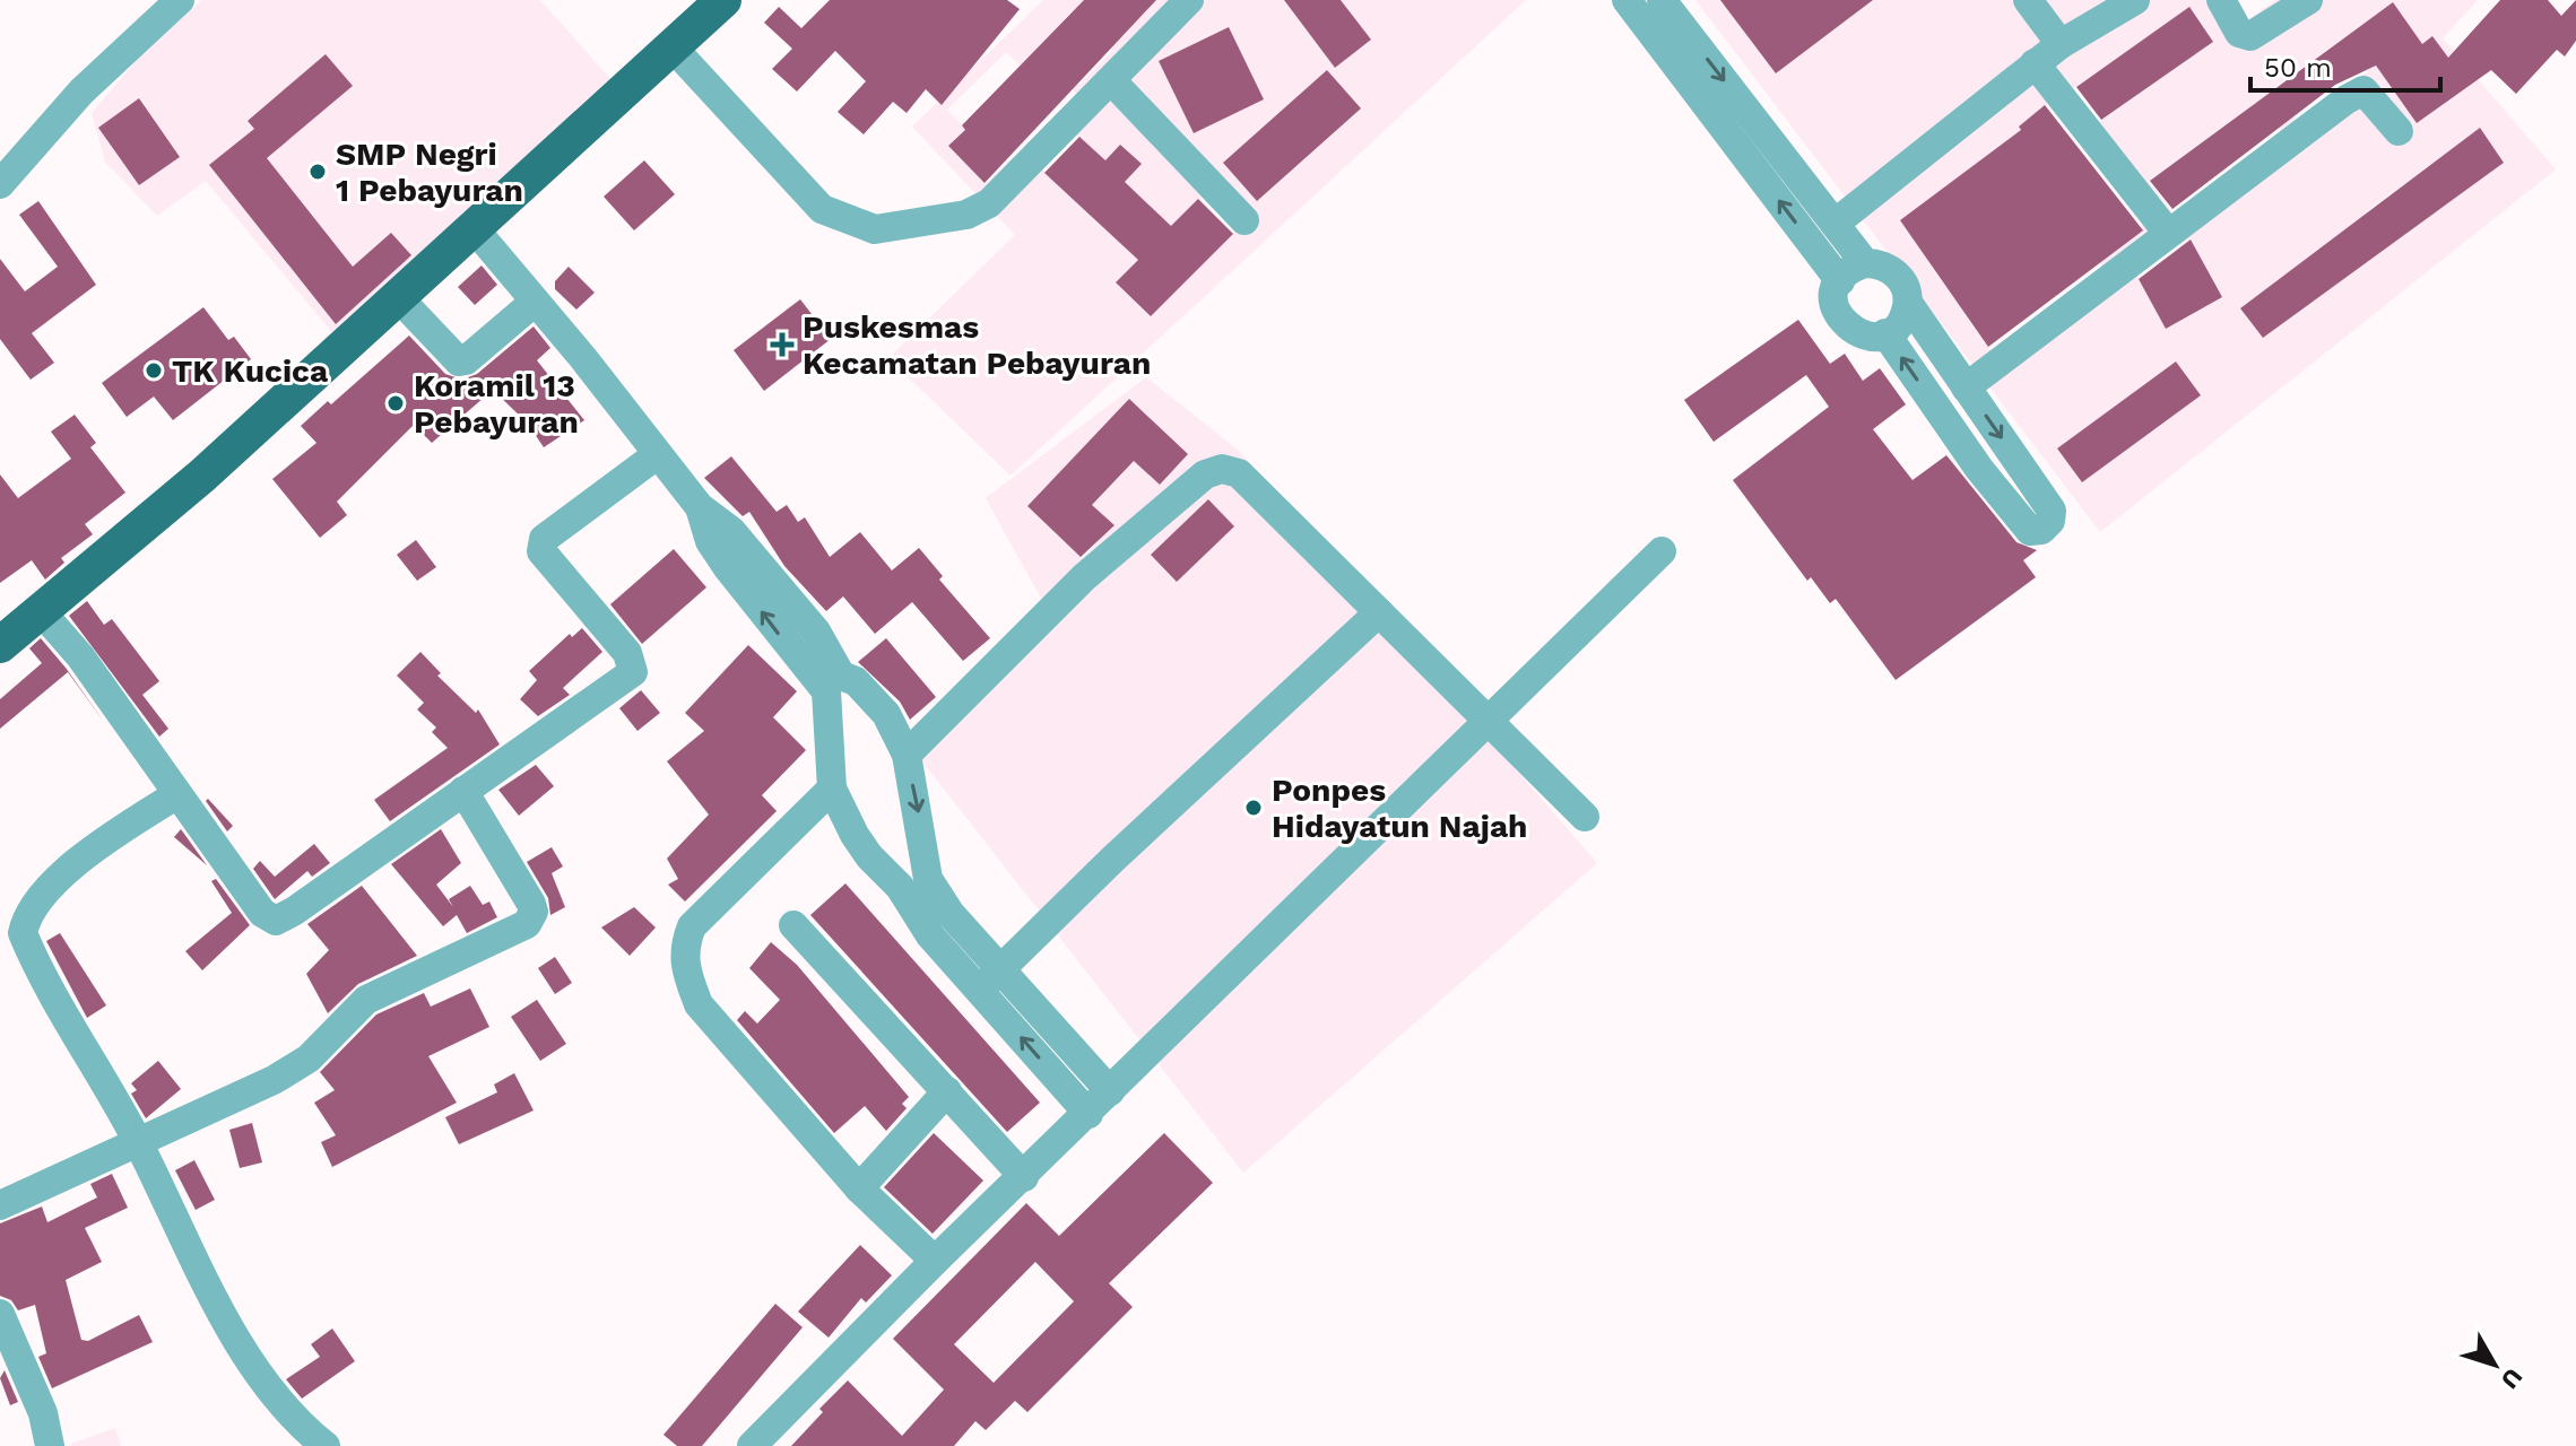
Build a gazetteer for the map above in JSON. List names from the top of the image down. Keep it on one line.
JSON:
{"places":{"other":["SMP Negri 1 Pebayuran","TK Kucica","Koramil 13 Pebayuran","Ponpes Hidayatun Najah"],"health":["Puskesmas Kecamatan Pebayuran"]},"scale_bar":"50 m","north":"bottom right"}
